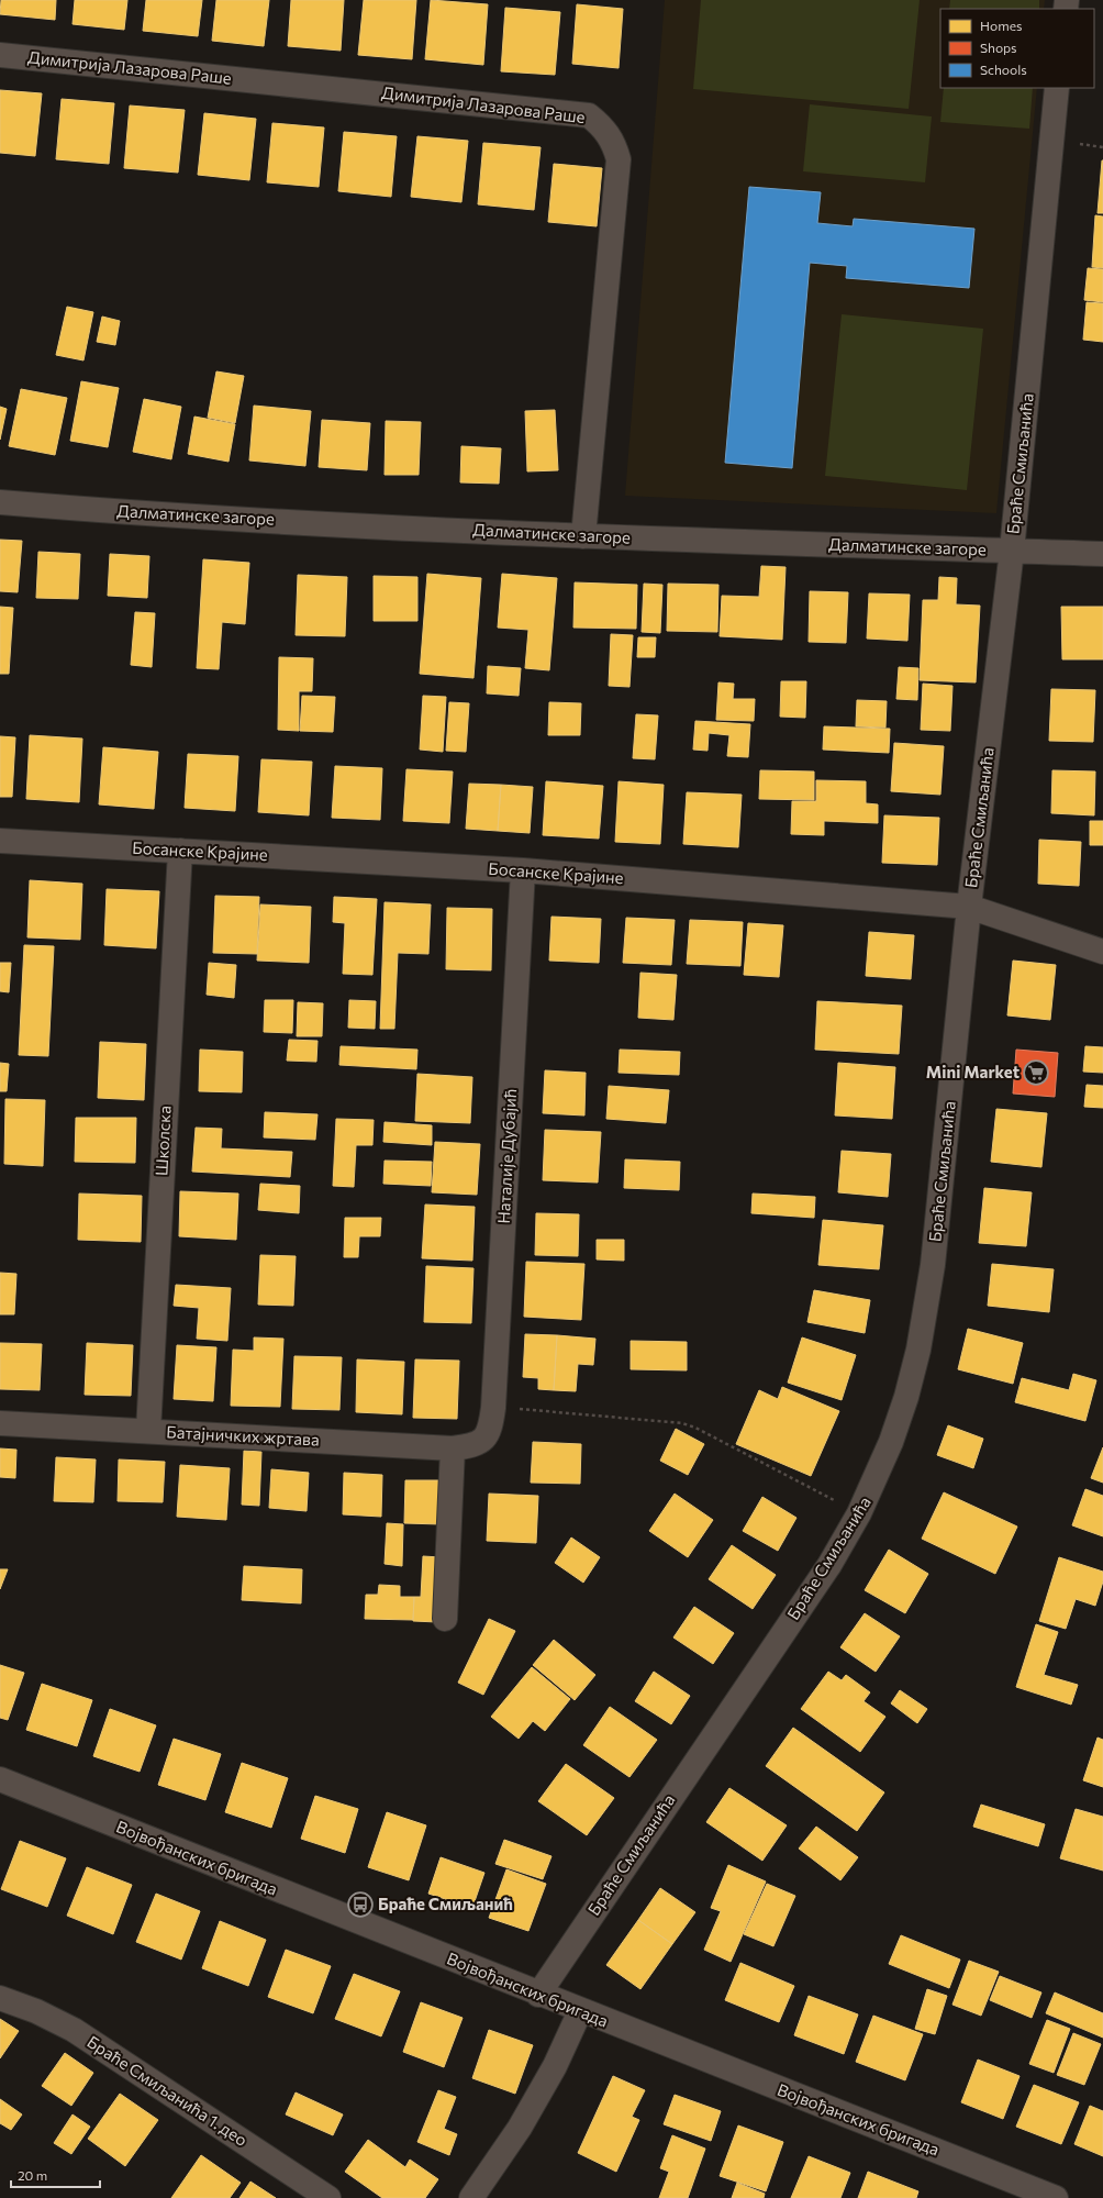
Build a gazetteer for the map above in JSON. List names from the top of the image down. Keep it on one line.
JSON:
{"streets":{"street":["Димитрија Лазарова Раше","Браће Смиљанића","Далматинске загоре","Босанске Крајине","Школска","Наталије Дубајић","Батајничких жртава","Војвођанских бригада","Браће Смиљанића 1. део"]},"crossings":[["Димитрија Лазарова Раше","Далматинске загоре"],["Браће Смиљанића","Далматинске загоре"],["Браће Смиљанића","Босанске Крајине"],["Браће Смиљанића","Војвођанских бригада"],["Босанске Крајине","Школска"],["Босанске Крајине","Наталије Дубајић"],["Школска","Батајничких жртава"],["Наталије Дубајић","Батајничких жртава"]],"places":{"supermarket":["Mini Market"],"bus stop":["Браће Смиљанић"]},"legend":["Homes","Shops","Schools"],"scale_bar":"20 m"}
